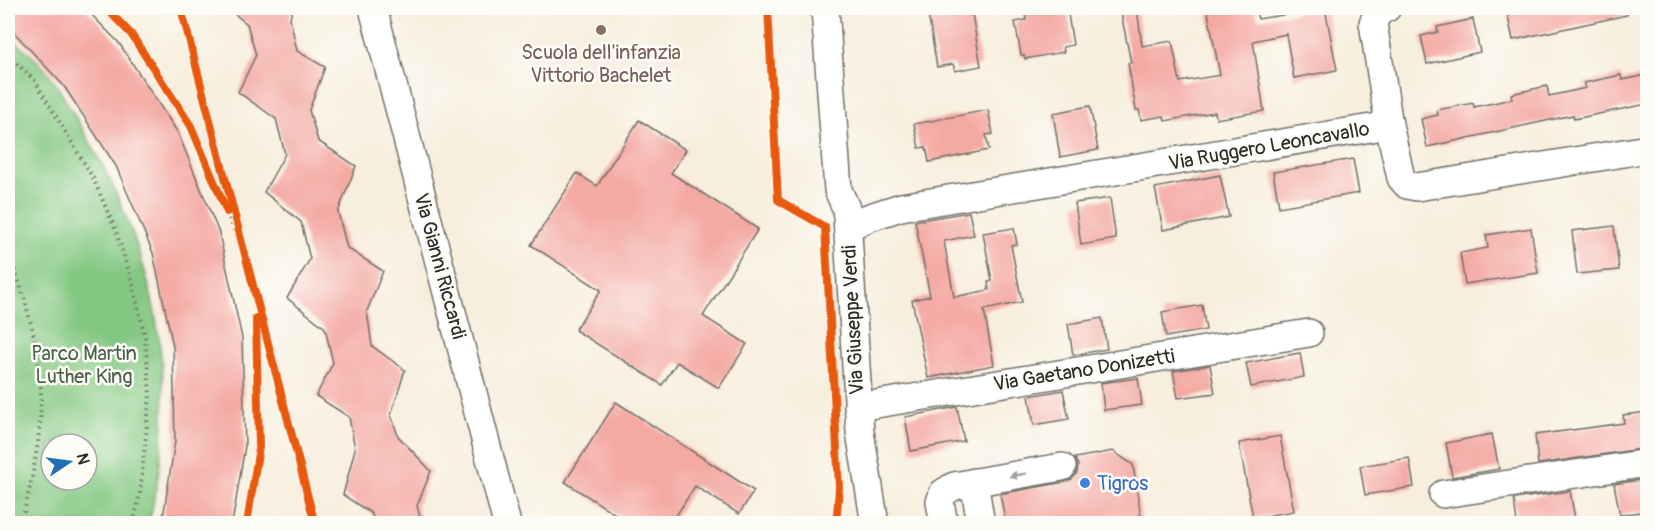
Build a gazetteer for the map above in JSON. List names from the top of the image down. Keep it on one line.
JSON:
{"streets":{"street":["Via Ruggero Leoncavallo","Via Gianni Riccardi","Via Giuseppe Verdi","Via Gaetano Donizetti"]},"crossings":[["Via Ruggero Leoncavallo","Via Giuseppe Verdi"],["Via Giuseppe Verdi","Via Gaetano Donizetti"]],"parks":["Parco Martin Luther King"],"places":["Scuola dell'infanzia Vittorio Bachelet","Tigros"],"north":"right"}
